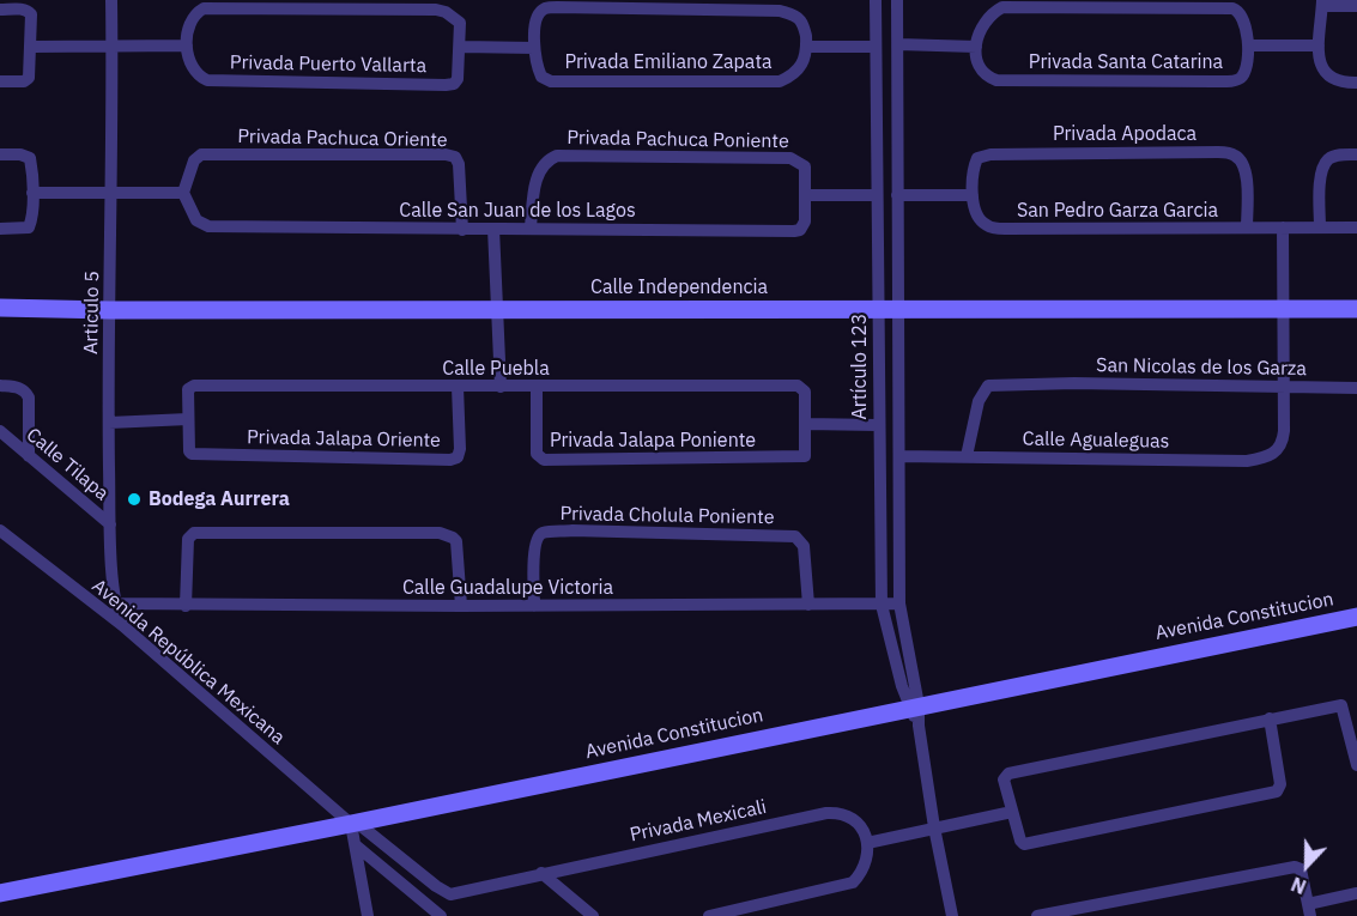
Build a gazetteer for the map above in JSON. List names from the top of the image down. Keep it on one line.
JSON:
{"streets":{"street":["Privada Emiliano Zapata","Privada Santa Catarina","Privada Puerto Vallarta","Privada Apodaca","Privada Pachuca Oriente","Privada Pachuca Poniente","Calle San Juan de los Lagos","San Pedro Garza Garcia","Calle Independencia","Articulo 5","Artículo 123","San Nicolas de los Garza","Calle Puebla","Privada Jalapa Oriente","Privada Jalapa Poniente","Calle Agualeguas","Calle Tilapa","Privada Cholula Poniente","Calle Guadalupe Victoria","Avenida Constitucion","Avenida República Mexicana","Privada Mexicali"]},"crossings":[["Privada Apodaca","San Pedro Garza Garcia"],["Privada Pachuca Oriente","Calle San Juan de los Lagos"],["Privada Pachuca Poniente","Calle San Juan de los Lagos"],["Calle Independencia","Articulo 5"],["Calle Independencia","Artículo 123"],["Articulo 5","Calle Tilapa"],["Articulo 5","Calle Guadalupe Victoria"],["Articulo 5","Avenida República Mexicana"],["Artículo 123","Calle Agualeguas"],["Artículo 123","Calle Guadalupe Victoria"],["Artículo 123","Avenida Constitucion"],["San Nicolas de los Garza","Calle Agualeguas"],["Calle Puebla","Privada Jalapa Oriente"],["Calle Puebla","Privada Jalapa Poniente"],["Privada Cholula Poniente","Calle Guadalupe Victoria"],["Avenida Constitucion","Avenida República Mexicana"],["Avenida Constitucion","Privada Mexicali"],["Avenida República Mexicana","Privada Mexicali"]],"places":["Bodega Aurrera"],"north":"bottom"}
